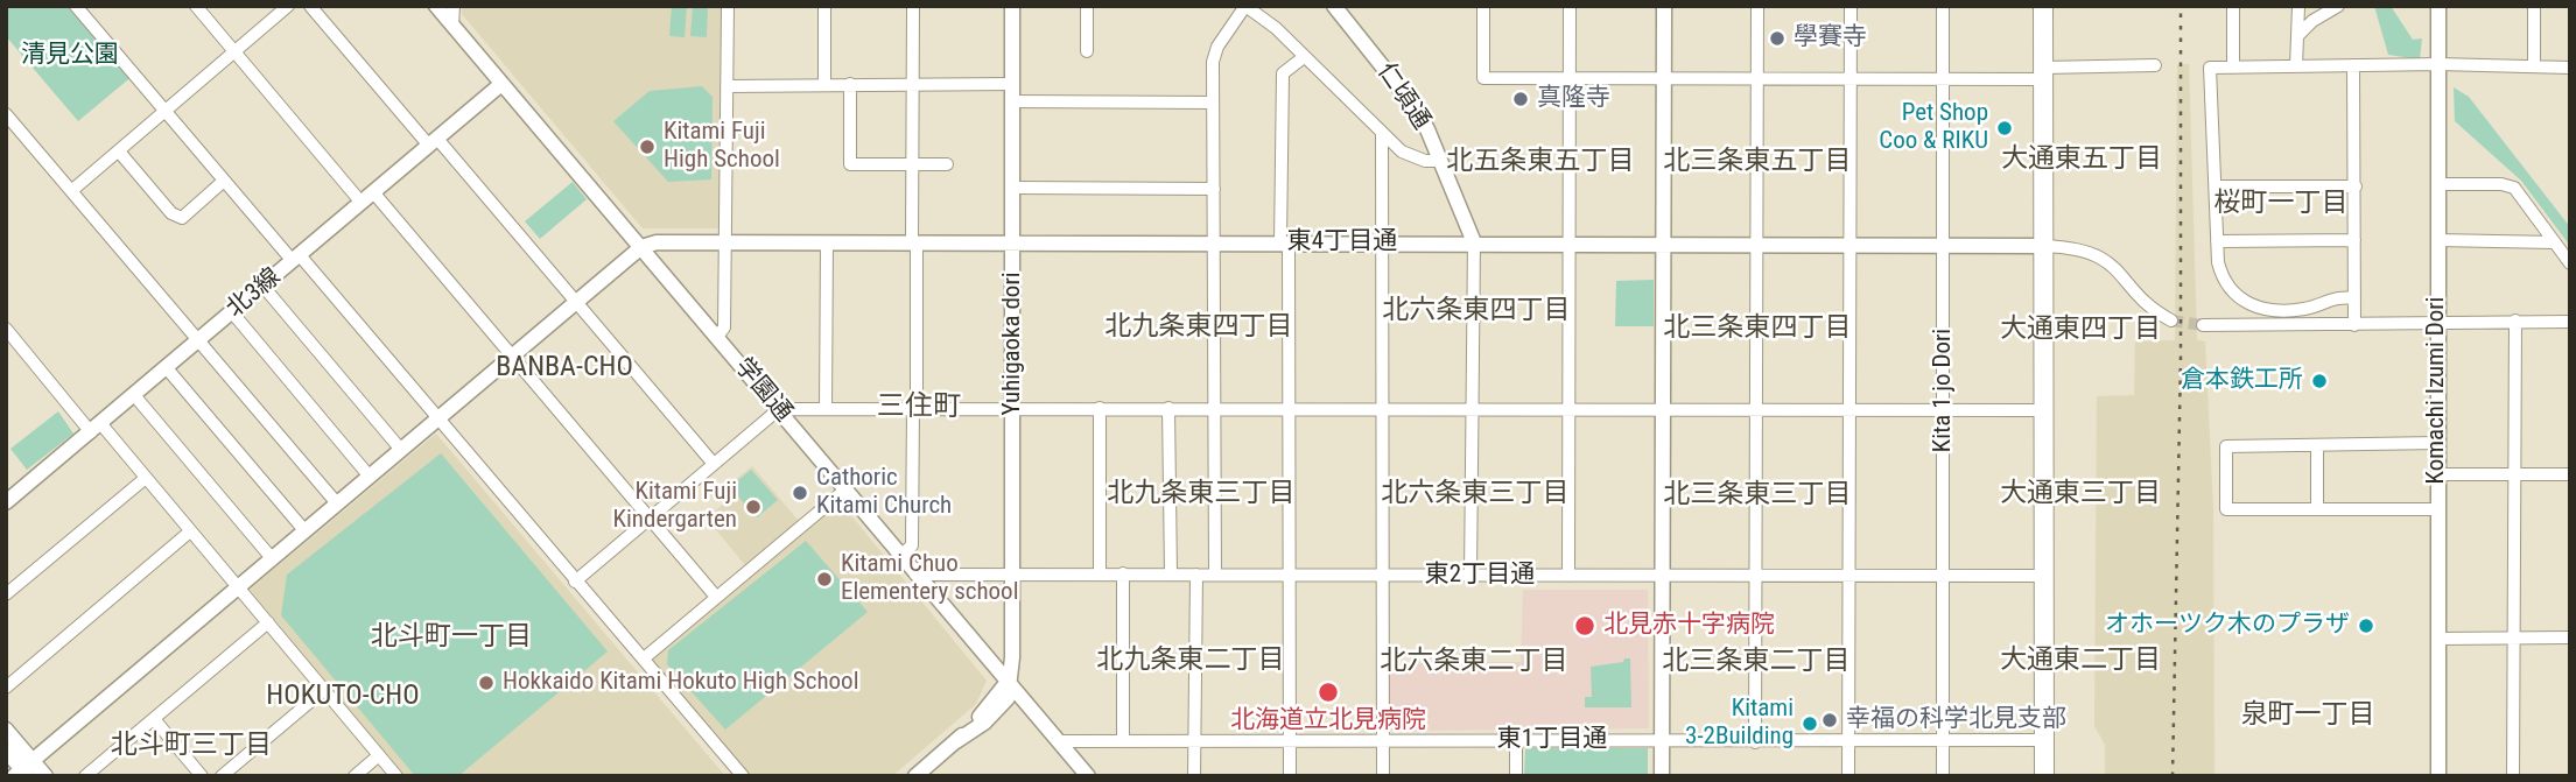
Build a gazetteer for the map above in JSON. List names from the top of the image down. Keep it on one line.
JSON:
{"streets":{"street":["仁頃通","東4丁目通","北3線","Yuhigaoka dori","学園通","Kita 1 jo Dori","Komachi Izumi Dori","東2丁目通","東1丁目通"]},"crossings":[["仁頃通","東4丁目通"],["東4丁目通","Yuhigaoka dori"],["東4丁目通","学園通"],["東4丁目通","Kita 1 jo Dori"],["北3線","学園通"],["Yuhigaoka dori","学園通"],["Yuhigaoka dori","東2丁目通"],["学園通","東2丁目通"],["学園通","東1丁目通"],["Kita 1 jo Dori","東2丁目通"],["Kita 1 jo Dori","東1丁目通"]],"districts":["大通東五丁目","北五条東五丁目","北三条東五丁目","桜町一丁目","北六条東四丁目","北九条東四丁目","北三条東四丁目","大通東四丁目","BANBA-CHO","三住町","北九条東三丁目","北六条東三丁目","大通東三丁目","北三条東三丁目","北斗町一丁目","北九条東二丁目","大通東二丁目","北六条東二丁目","北三条東二丁目","HOKUTO-CHO","泉町一丁目","北斗町三丁目"],"parks":["清見公園"],"places":["學賽寺","真隆寺","Pet Shop Coo & RIKU","Kitami Fuji High School","倉本鉄工所","Cathoric Kitami Church","Kitami Fuji Kindergarten","Kitami Chuo Elementery school","北見赤十字病院","オホーツク木のプラザ","Hokkaido Kitami Hokuto High School","北海道立北見病院","幸福の科学北見支部","Kitami 3-2Building"]}
